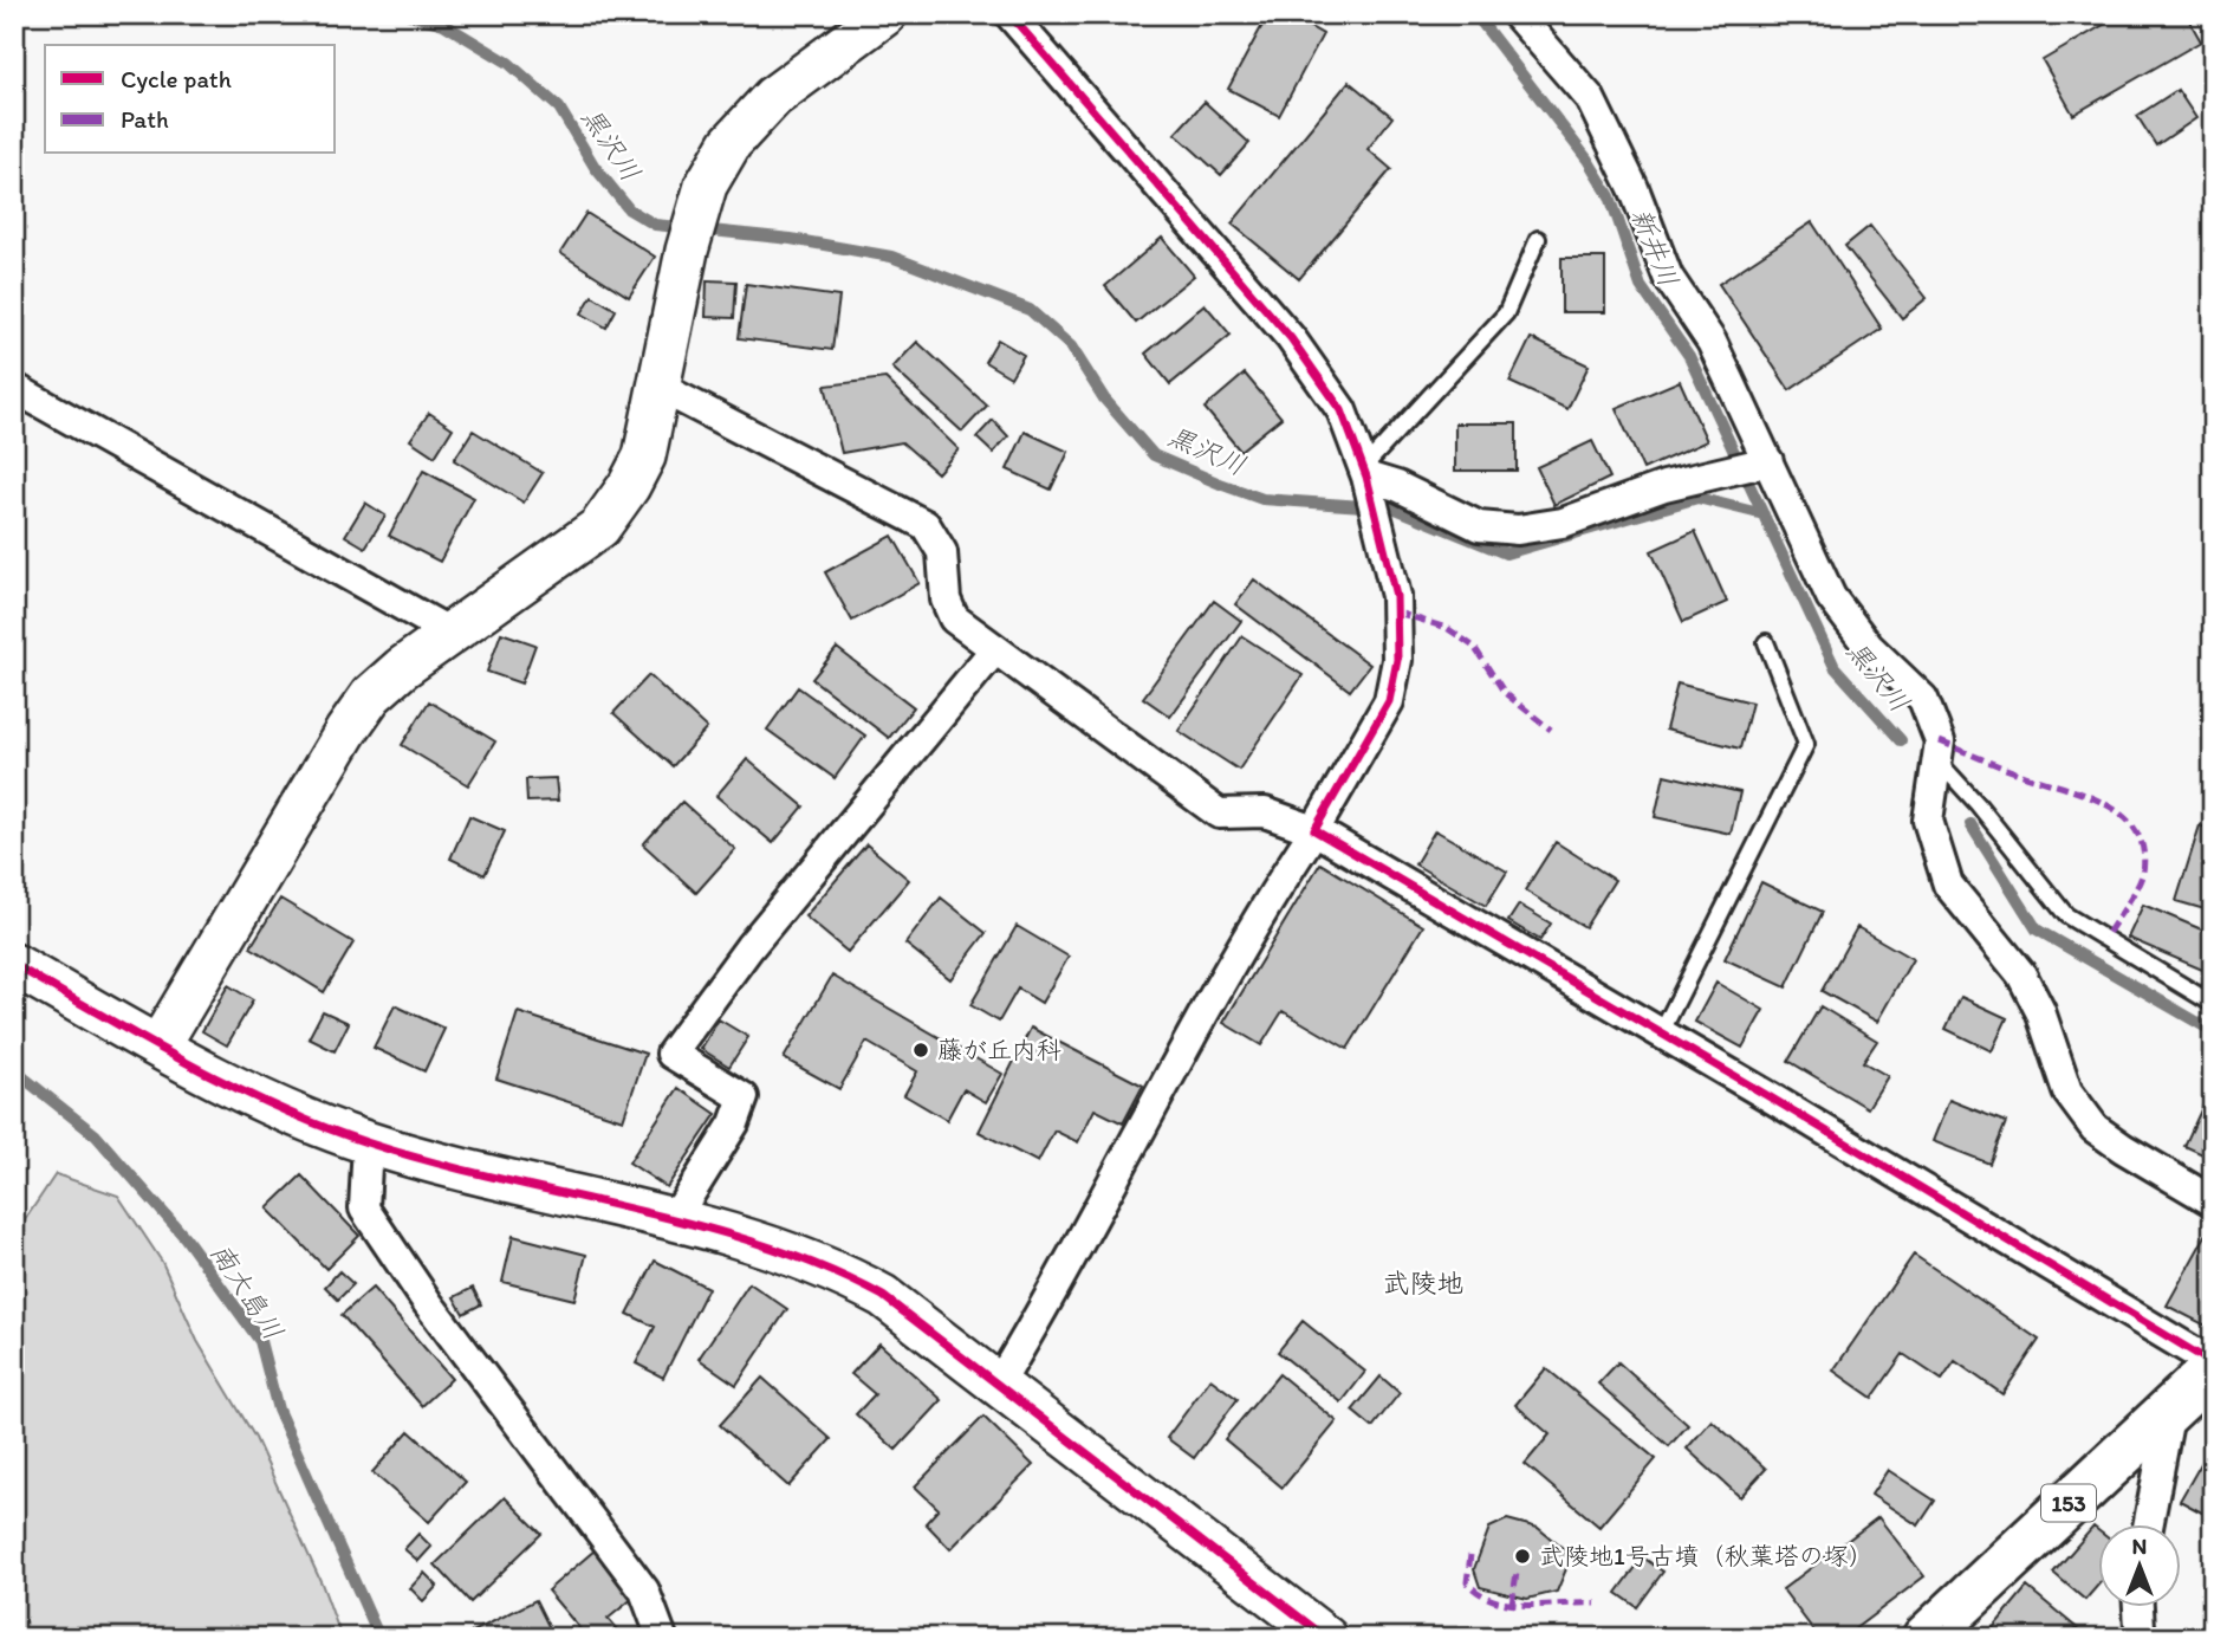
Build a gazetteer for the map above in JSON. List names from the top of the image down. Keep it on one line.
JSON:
{"streets":{"highway":["153"]},"districts":["武陵地"],"water":["黒沢川","新井川","南大島川"],"places":["藤が丘内科","武陵地1号古墳（秋葉塔の塚）"],"legend":["Cycle path","Path"],"north":"top"}
